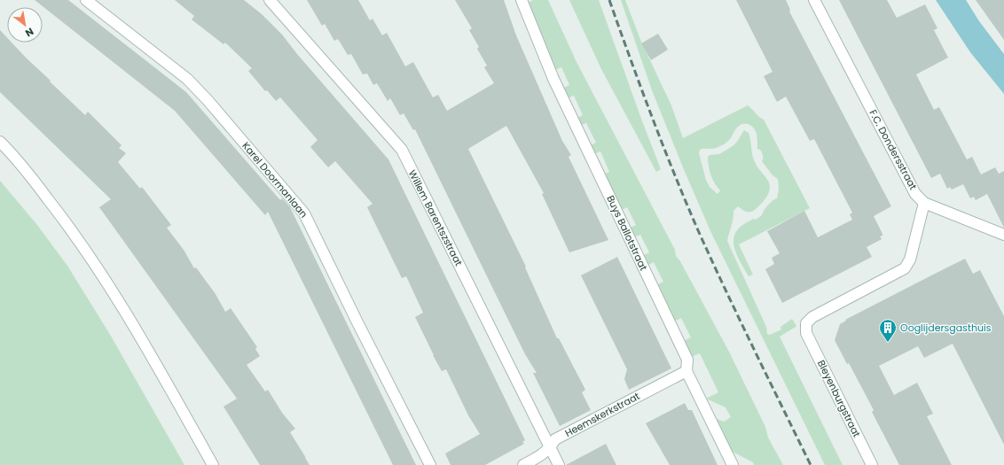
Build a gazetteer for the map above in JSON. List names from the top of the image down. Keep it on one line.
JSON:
{"streets":{"street":["F.C. Dondersstraat","Karel Doormanlaan","Willem Barentszstraat","Buys Ballotstraat","Bleyenburgstraat","Heemskerkstraat"]},"crossings":[["F.C. Dondersstraat","Bleyenburgstraat"],["Willem Barentszstraat","Heemskerkstraat"],["Buys Ballotstraat","Heemskerkstraat"]],"places":{"building":["Ooglijdersgasthuis"]},"north":"bottom right"}
